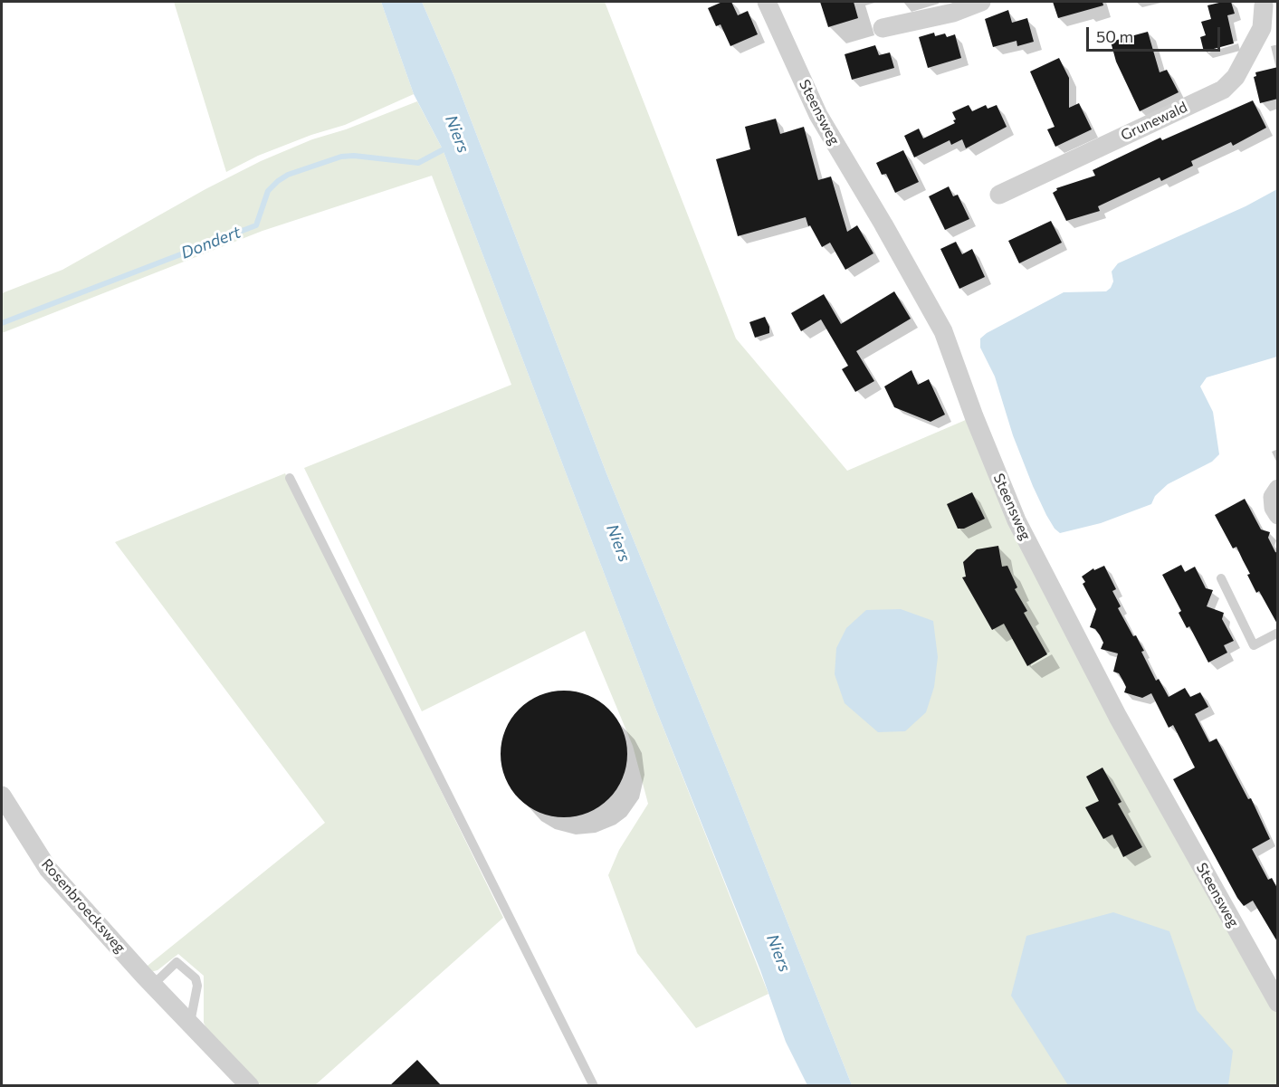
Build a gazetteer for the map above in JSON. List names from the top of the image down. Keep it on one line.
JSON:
{"streets":{"street":["Steensweg","Grunewald","Rosenbroecksweg"]},"water":["Niers","Dondert"],"scale_bar":"50 m"}
